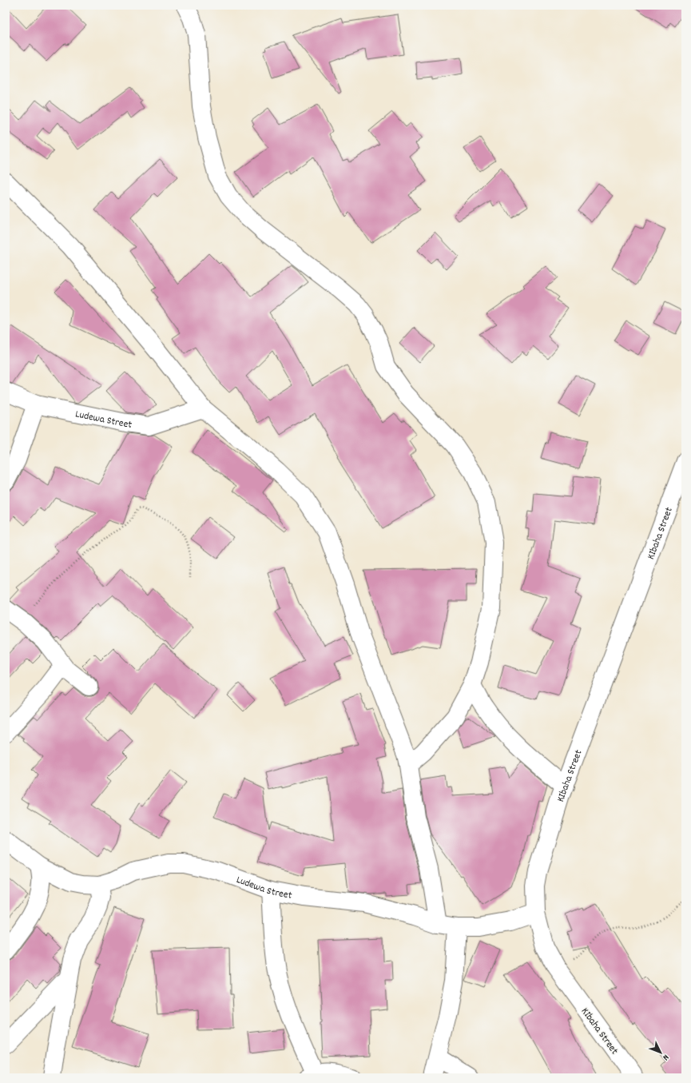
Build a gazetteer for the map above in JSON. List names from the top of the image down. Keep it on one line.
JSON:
{"streets":{"street":["Ludewa Street","KIbaha Street"]},"crossings":[["Ludewa Street","KIbaha Street"]],"north":"bottom right"}
